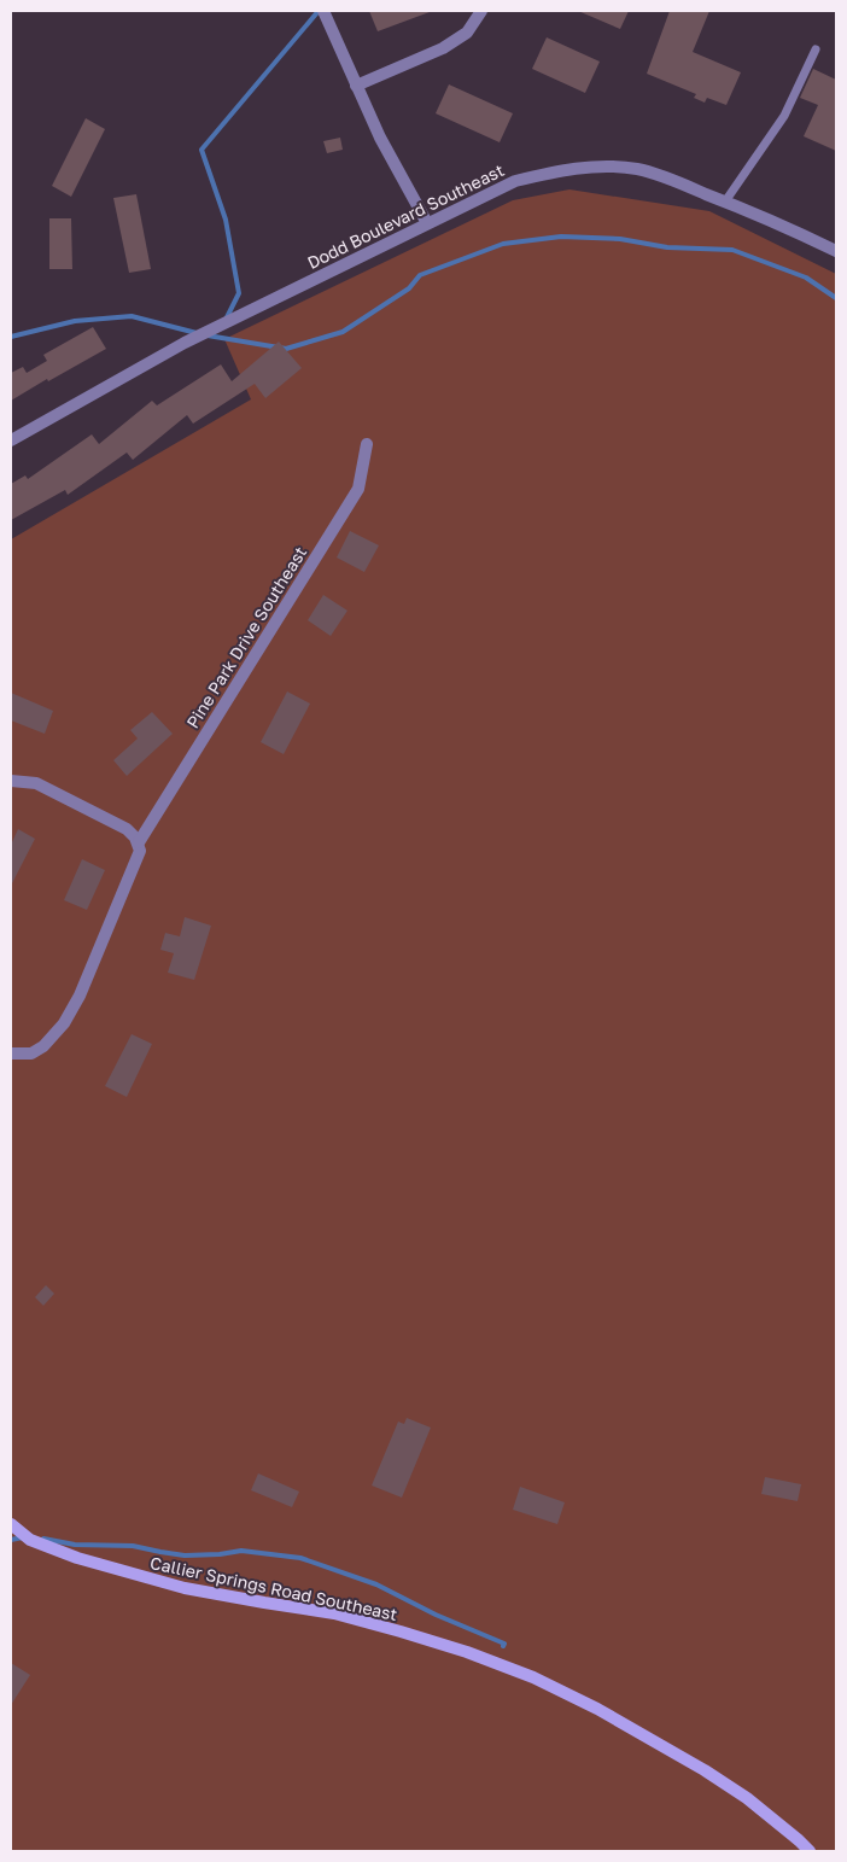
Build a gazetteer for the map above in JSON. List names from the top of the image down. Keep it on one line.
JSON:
{"streets":{"street":["Dodd Boulevard Southeast","Pine Park Drive Southeast","Callier Springs Road Southeast"]}}
